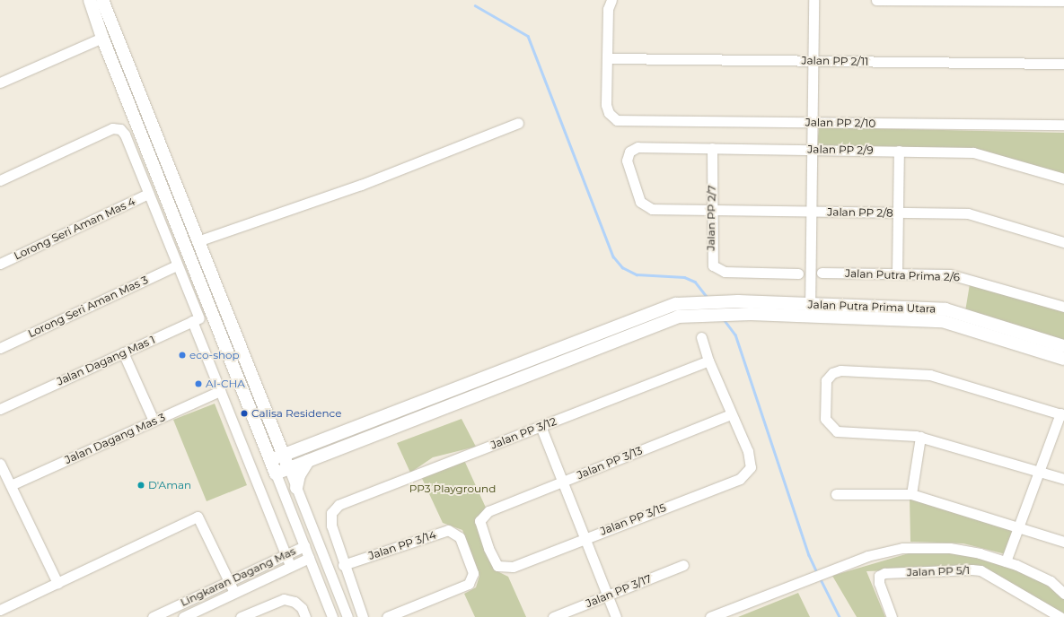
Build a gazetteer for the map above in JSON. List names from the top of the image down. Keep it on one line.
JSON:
{"streets":{"main road":["Jalan Putra Prima Utara"],"street":["Jalan PP 2/11","Jalan PP 2/10","Jalan PP 2/9","Jalan PP 2/8","Jalan PP 2/7","Lorong Seri Aman Mas 4","Jalan Putra Prima 2/6","Lorong Seri Aman Mas 3","Jalan Dagang Mas 1","Jalan PP 3/12","Jalan Dagang Mas 3","Jalan PP 3/13","Jalan PP 3/15","Jalan PP 3/14","Jalan PP 5/1","Lingkaran Dagang Mas","Jalan PP 3/17"]},"crossings":[["Jalan PP 2/11","Jalan PP 2/10"],["Jalan PP 2/9","Jalan PP 2/8"],["Jalan PP 2/9","Jalan PP 2/7"],["Jalan PP 2/8","Jalan PP 2/7"],["Jalan PP 3/12","Jalan PP 3/14"],["Jalan PP 3/13","Jalan PP 3/15"]],"parks":["PP3 Playground"],"places":["eco-shop","AI-CHA","Calisa Residence","D'Aman"]}
